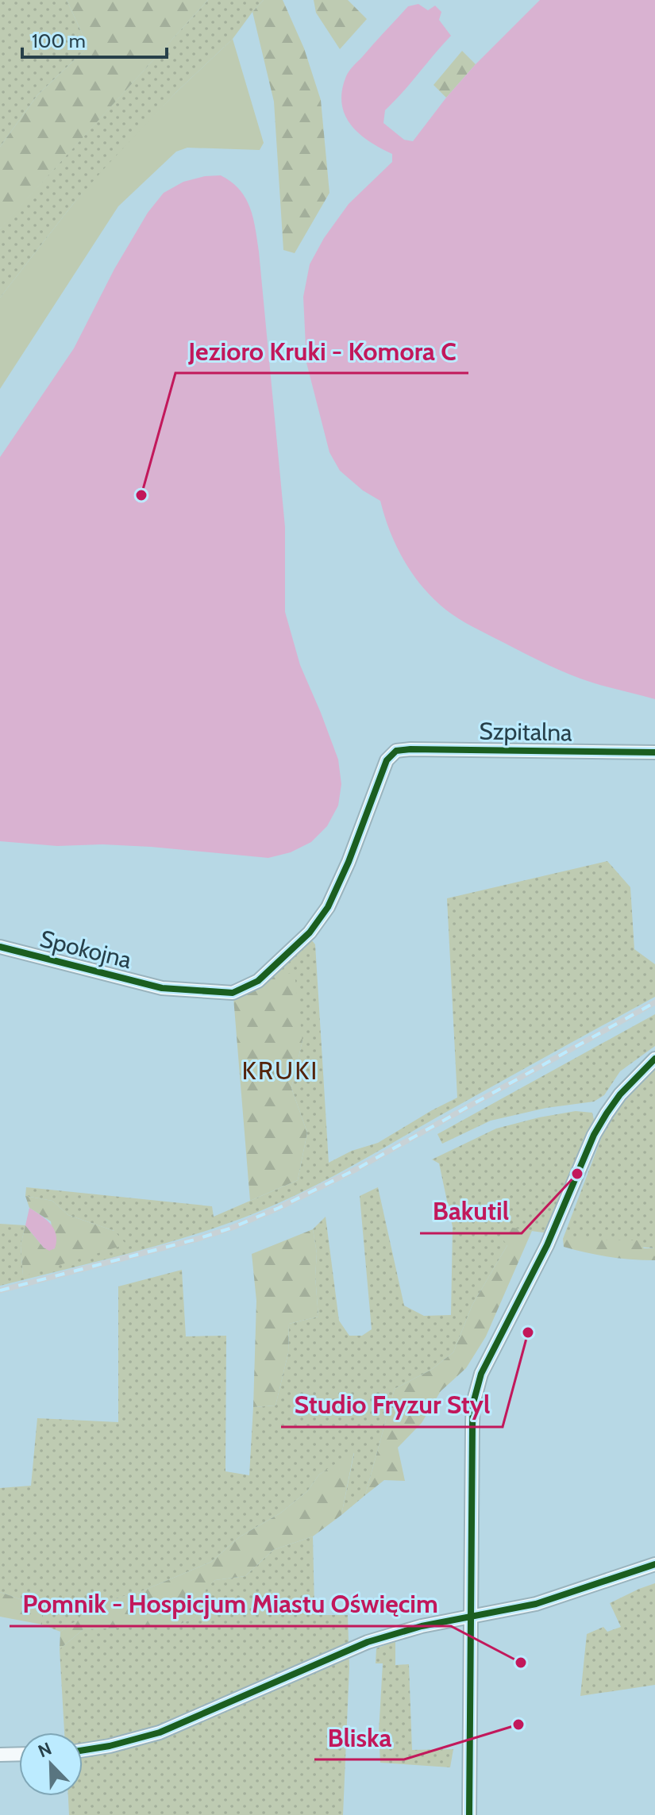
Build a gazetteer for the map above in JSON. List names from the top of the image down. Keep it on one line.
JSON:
{"streets":{"street":["Szpitalna","Spokojna"]},"crossings":[["Szpitalna","Spokojna"]],"districts":["KRUKI"],"places":["Jezioro Kruki - Komora C","Bakutil","Studio Fryzur Styl","Pomnik - Hospicjum Miastu Oświęcim","Bliska"],"scale_bar":"100 m","north":"top left"}
